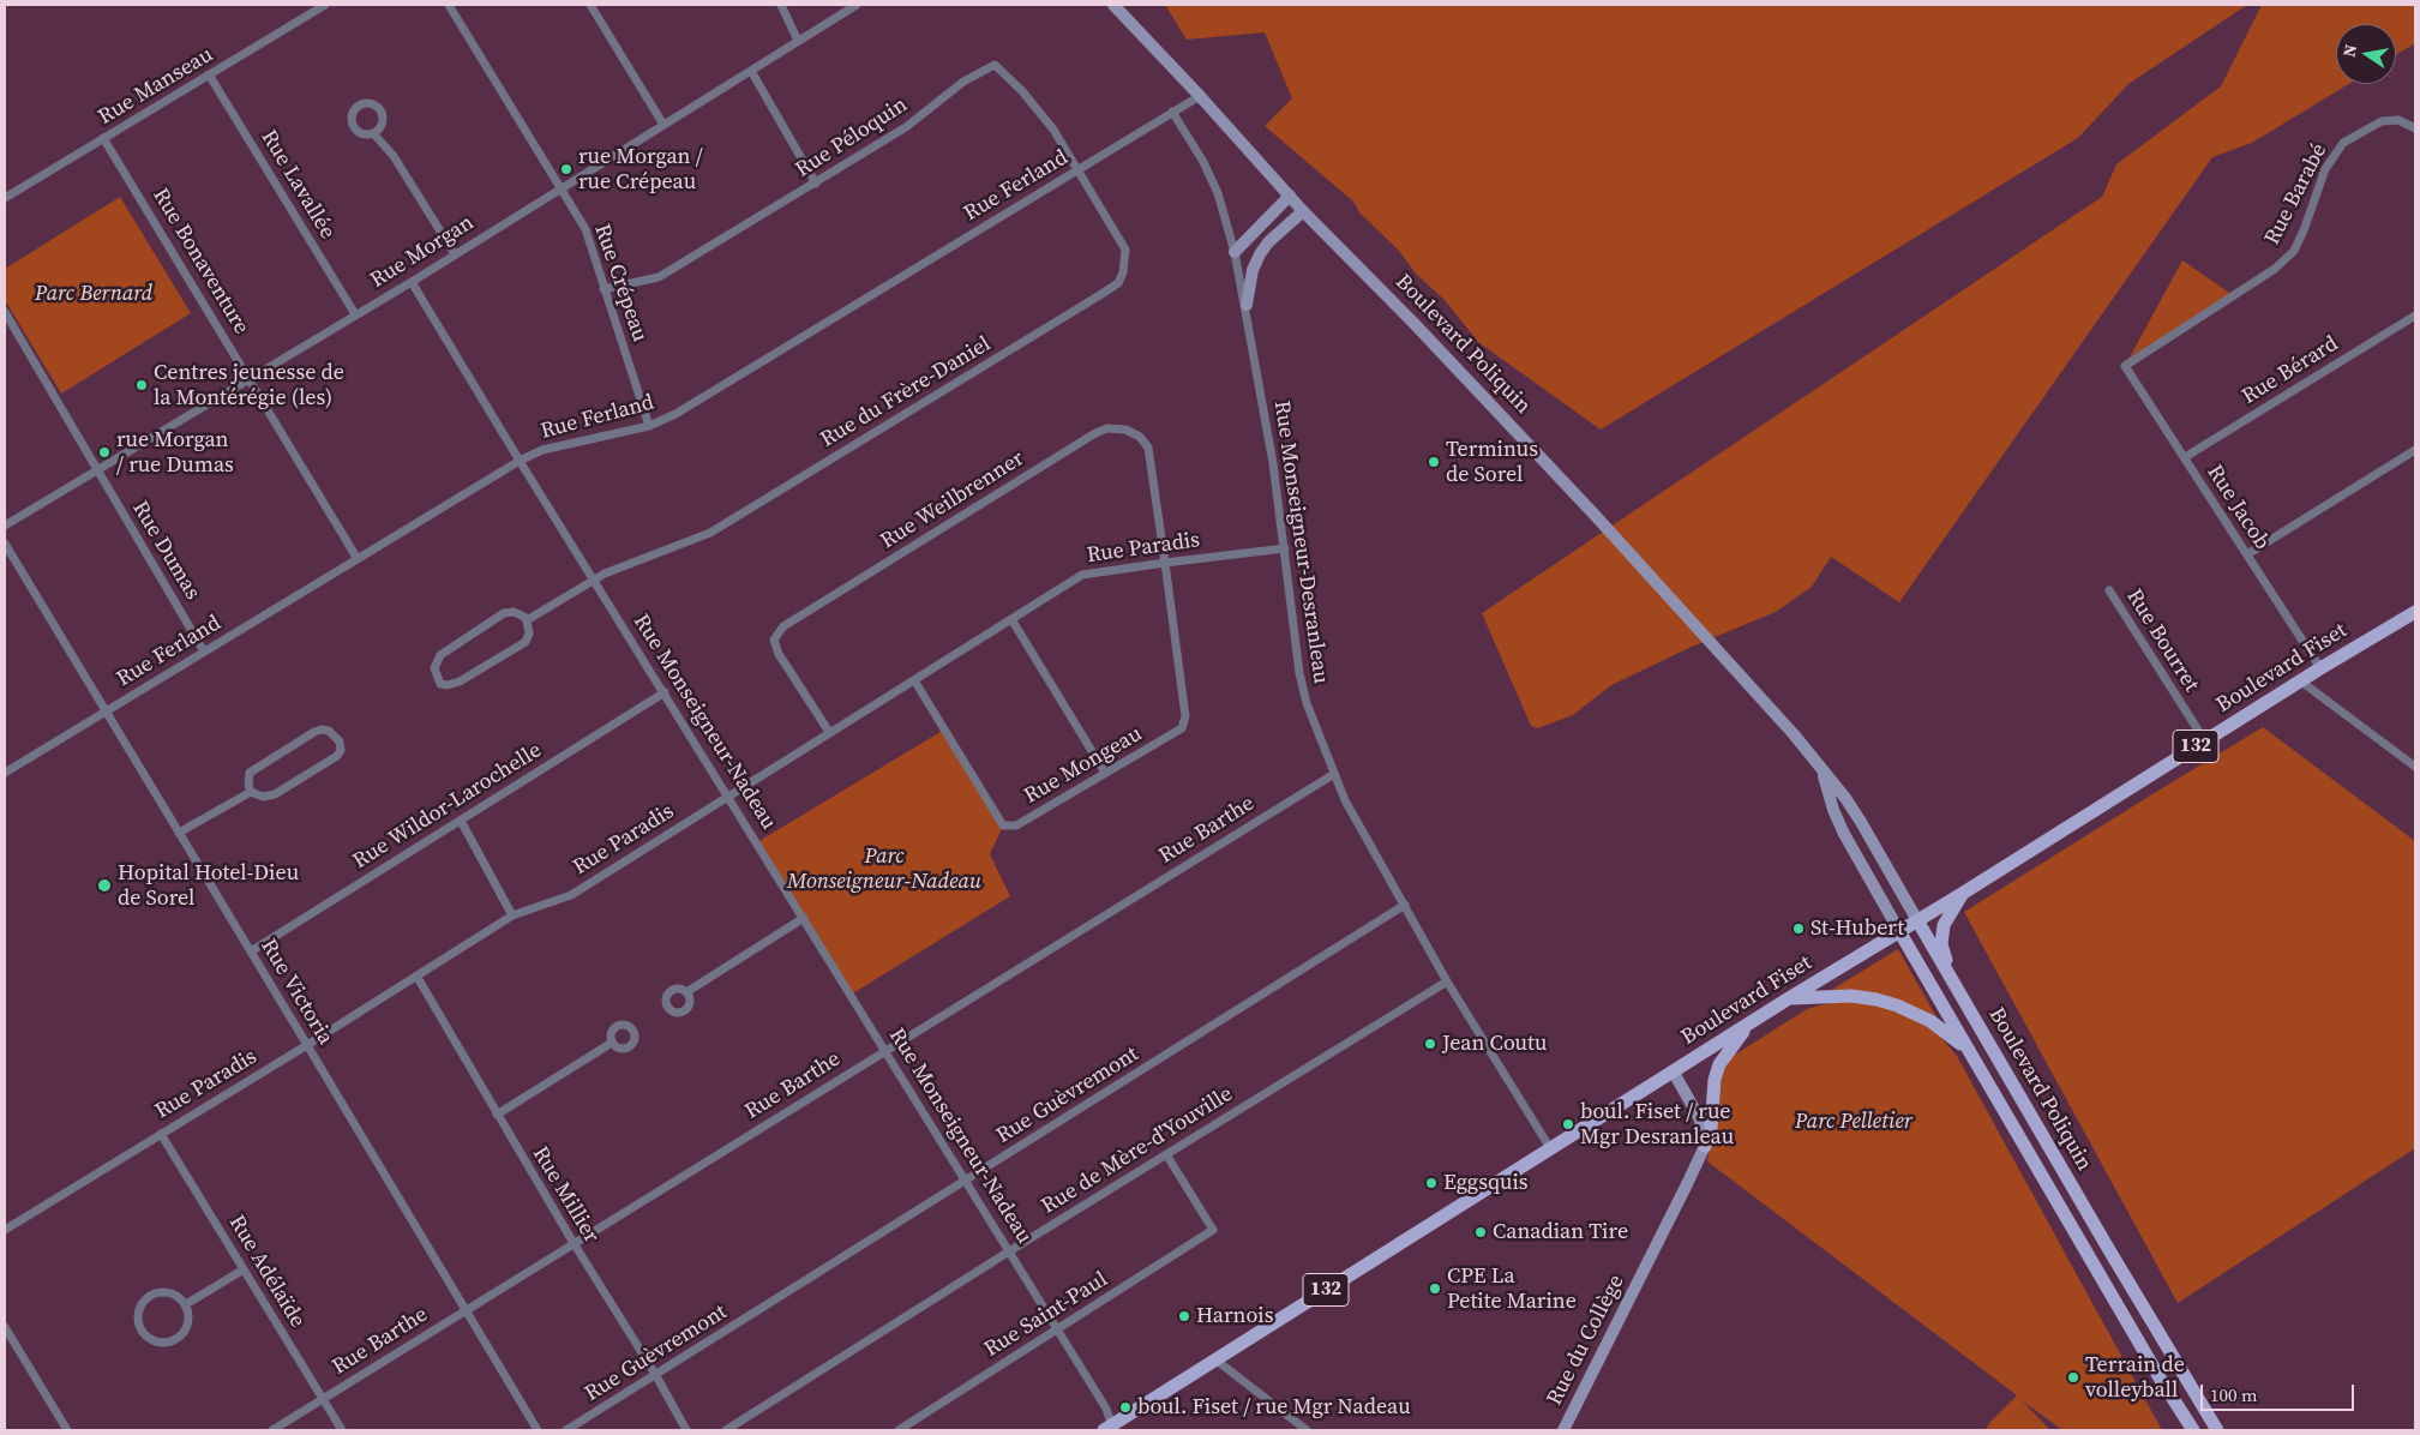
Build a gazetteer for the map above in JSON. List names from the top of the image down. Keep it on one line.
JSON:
{"streets":{"main road":["Boulevard Poliquin","Boulevard Fiset","132"],"street":["Rue Manseau","Rue Péloquin","Rue Lavallée","Rue Ferland","Rue Barabé","Rue Morgan","Rue Bonaventure","Rue Crépeau","Rue Bérard","Rue du Frère-Daniel","Rue Weilbrenner","Rue Jacob","Rue Monseigneur-Desranleau","Rue Paradis","Rue Dumas","Rue Bourret","Rue Monseigneur-Nadeau","Rue Mongeau","Rue Wildor-Larochelle","Rue Barthe","Rue Victoria","Rue Guèvremont","Rue de Mère-d'Youville","Rue Millier","Rue Adélaïde","Rue Saint-Paul","Rue du Collège"]},"crossings":[["Rue Manseau","Rue Lavallée"],["Rue Manseau","Rue Bonaventure"],["Rue Péloquin","Rue Ferland"],["Rue Péloquin","Rue Crépeau"],["Rue Péloquin","Rue du Frère-Daniel"],["Rue Lavallée","Rue Morgan"],["Rue Ferland","Rue Bonaventure"],["Rue Ferland","Rue Crépeau"],["Rue Ferland","Boulevard Poliquin"],["Rue Ferland","Rue du Frère-Daniel"],["Rue Ferland","Rue Monseigneur-Desranleau"],["Rue Ferland","Rue Dumas"],["Rue Ferland","Rue Monseigneur-Nadeau"],["Rue Ferland","Rue Victoria"],["Rue Barabé","Rue Jacob"],["Rue Morgan","Rue Bonaventure"],["Rue Morgan","Rue Crépeau"],["Rue Morgan","Rue Dumas"],["Rue Morgan","Rue Monseigneur-Nadeau"],["Boulevard Poliquin","Boulevard Fiset"],["Rue Bérard","Rue Jacob"],["Rue du Frère-Daniel","Rue Monseigneur-Nadeau"],["Rue Weilbrenner","Rue Paradis"],["Rue Weilbrenner","Rue Mongeau"],["Rue Jacob","Boulevard Fiset"],["Rue Monseigneur-Desranleau","Rue Paradis"],["Rue Monseigneur-Desranleau","Boulevard Fiset"],["Rue Monseigneur-Desranleau","Rue Barthe"],["Rue Monseigneur-Desranleau","Rue Guèvremont"],["Rue Monseigneur-Desranleau","Rue de Mère-d'Youville"],["Rue Paradis","Rue Monseigneur-Nadeau"],["Rue Paradis","Rue Mongeau"],["Rue Paradis","Rue Victoria"],["Rue Paradis","Rue Millier"],["Rue Paradis","Rue Adélaïde"],["Rue Bourret","Boulevard Fiset"],["Boulevard Fiset","Rue Monseigneur-Nadeau"],["Rue Monseigneur-Nadeau","Rue Wildor-Larochelle"],["Rue Monseigneur-Nadeau","Rue Barthe"],["Rue Monseigneur-Nadeau","Rue Guèvremont"],["Rue Monseigneur-Nadeau","Rue de Mère-d'Youville"],["Rue Monseigneur-Nadeau","Rue Saint-Paul"],["Rue Wildor-Larochelle","Rue Victoria"],["Rue Barthe","Rue Victoria"],["Rue Barthe","Rue Millier"],["Rue Barthe","Rue Adélaïde"],["Rue Guèvremont","Rue Millier"],["Rue de Mère-d'Youville","Rue Saint-Paul"]],"parks":["Parc Bernard","Parc Monseigneur-Nadeau","Parc Pelletier"],"places":["rue Morgan / rue Crépeau","Centres jeunesse de la Montérégie (les)","rue Morgan / rue Dumas","Terminus de Sorel","Hopital Hotel-Dieu de Sorel","St-Hubert","Jean Coutu","boul. Fiset / rue Mgr Desranleau","Eggsquis","Canadian Tire","CPE La Petite Marine","Harnois","Terrain de volleyball","boul. Fiset / rue Mgr Nadeau"],"scale_bar":"100 m","north":"left"}
